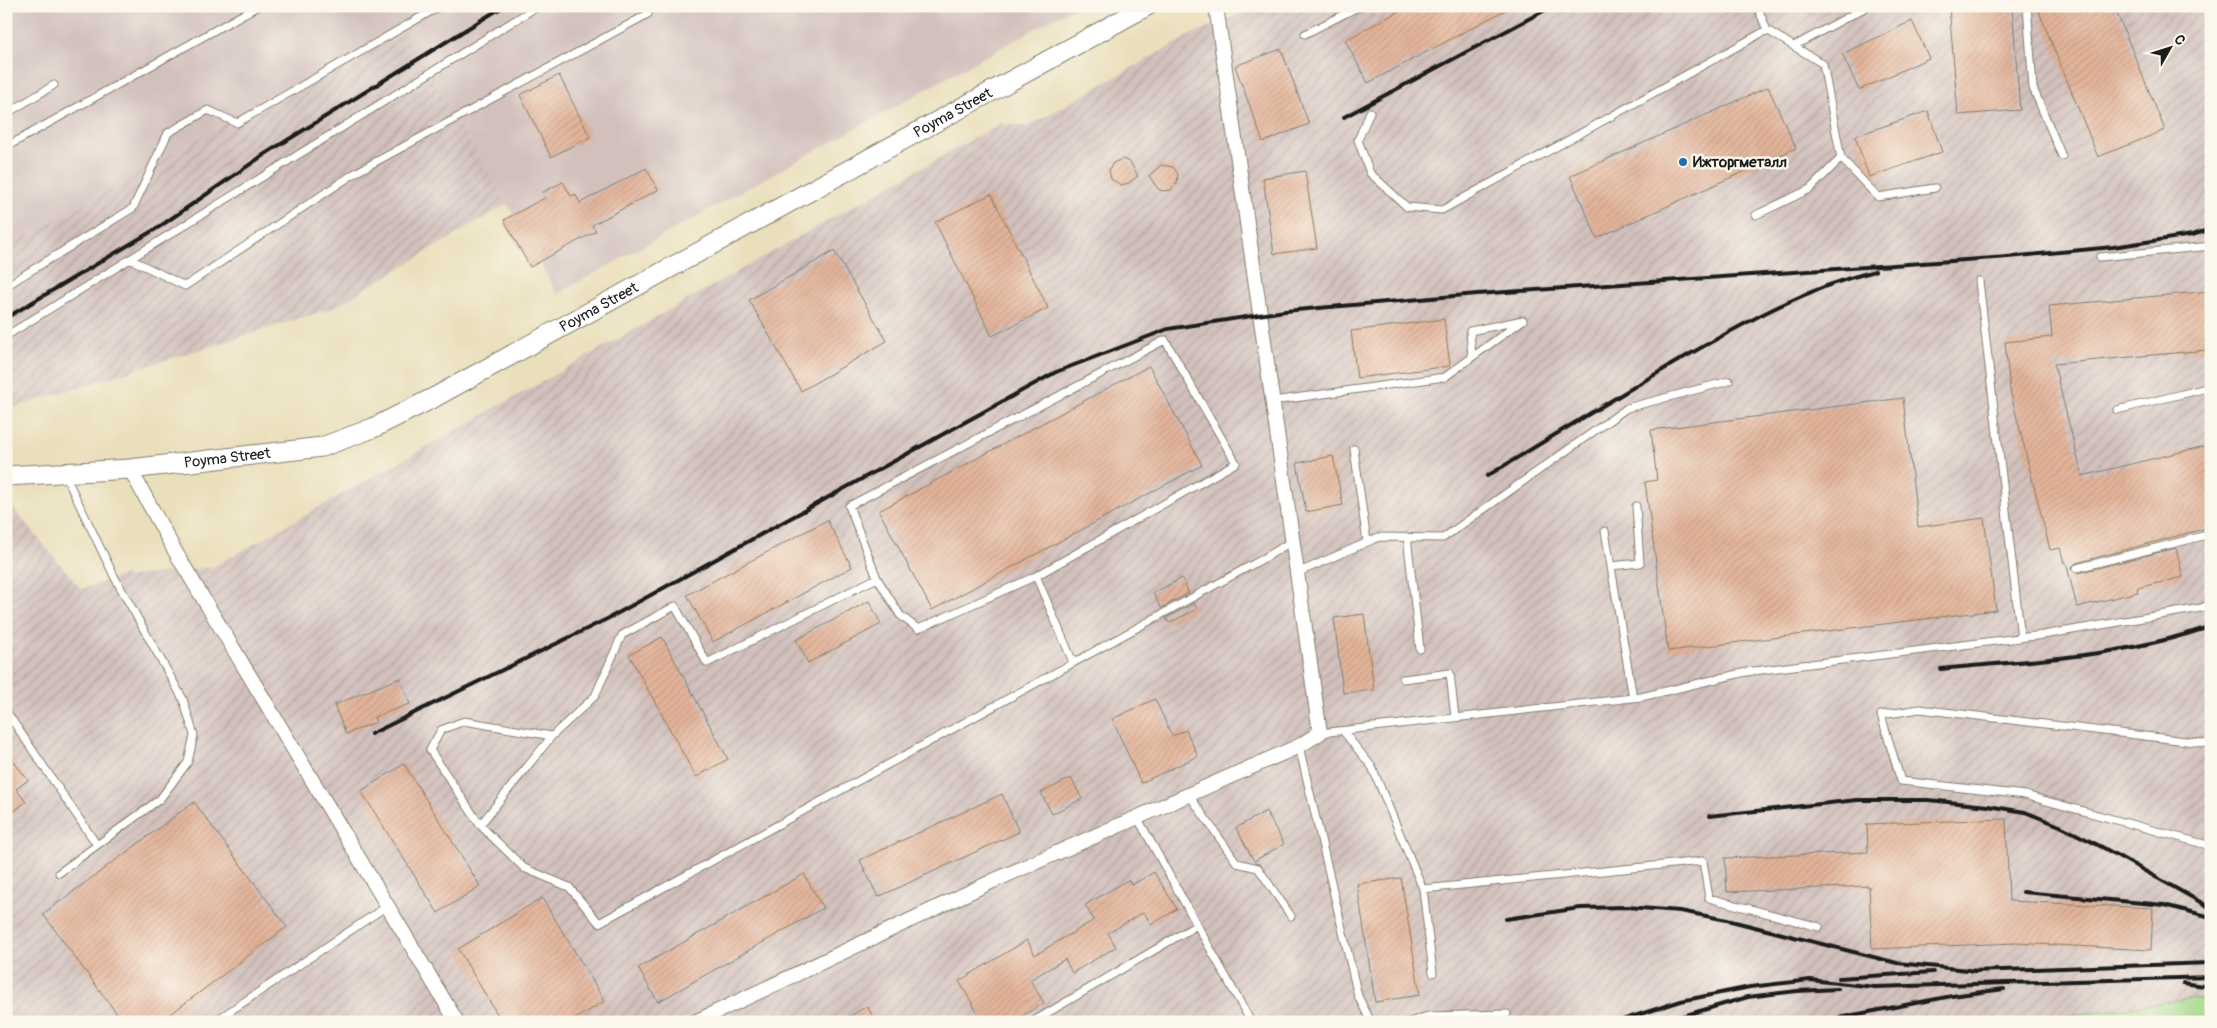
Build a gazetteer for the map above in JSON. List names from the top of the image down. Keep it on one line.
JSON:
{"streets":{"main road":["Poyma Street"]},"places":["Ижторгметалл"],"north":"top right"}
